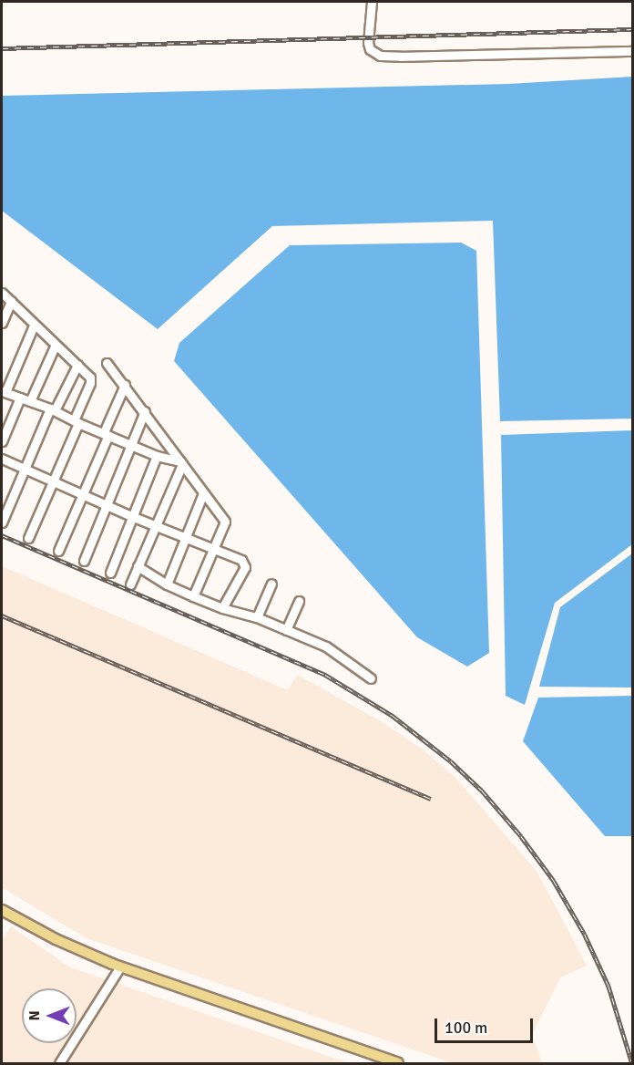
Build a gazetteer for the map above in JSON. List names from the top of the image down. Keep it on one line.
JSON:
{"scale_bar":"100 m","north":"left"}
